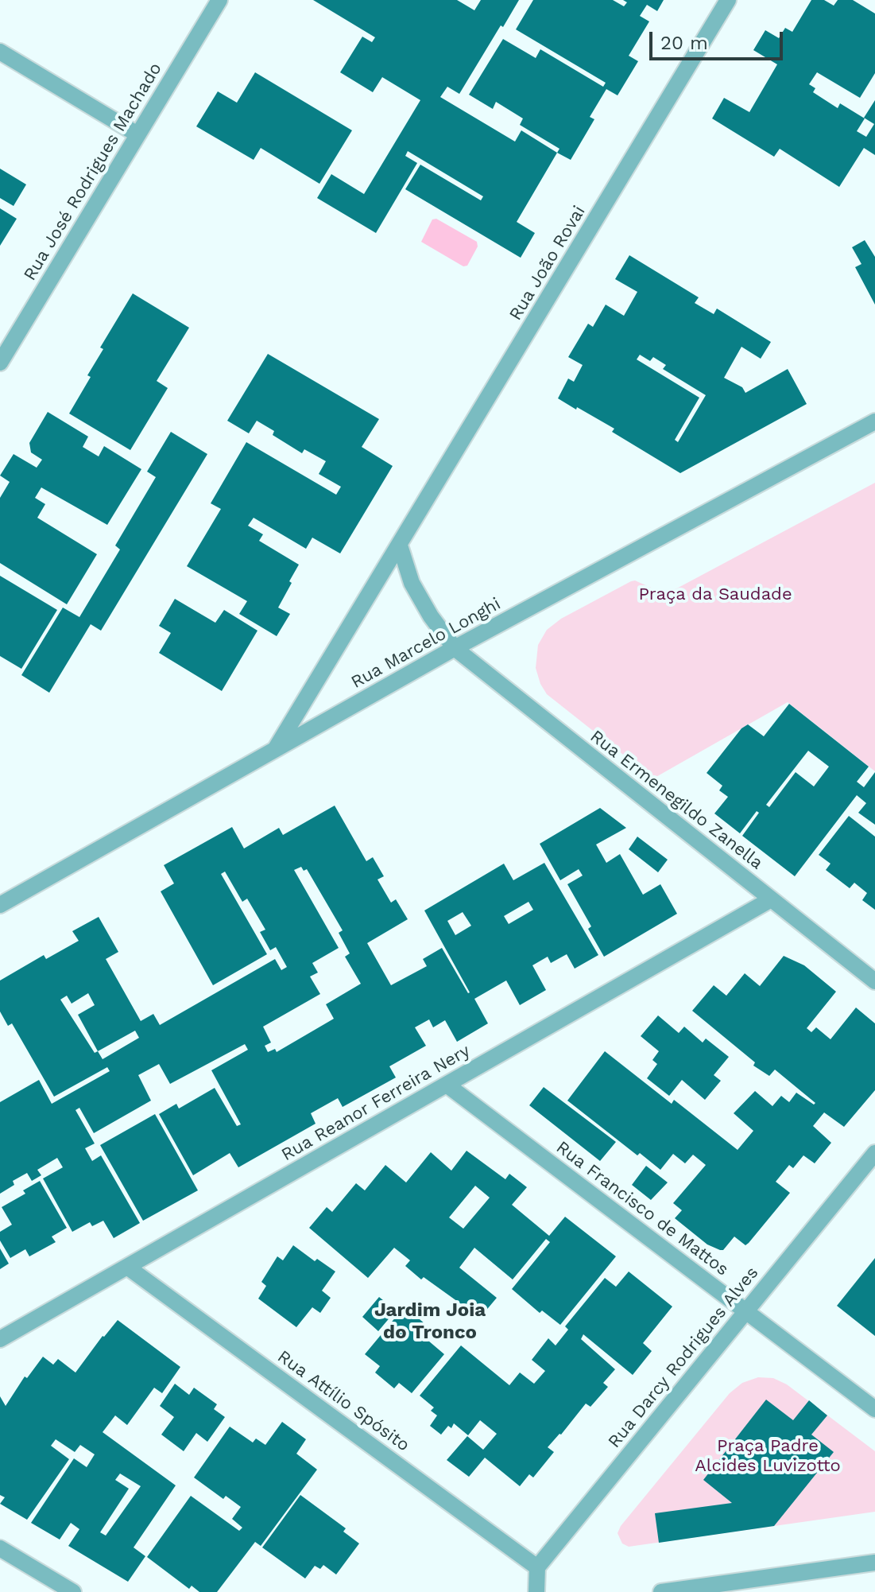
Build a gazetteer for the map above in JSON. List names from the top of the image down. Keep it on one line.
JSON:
{"streets":{"street":["Rua José Rodrigues Machado","Rua João Rovai","Rua Marcelo Longhi","Rua Ermenegildo Zanella","Rua Reanor Ferreira Nery","Rua Francisco de Mattos","Rua Darcy Rodrigues Alves","Rua Attílio Spósito"]},"crossings":[["Rua João Rovai","Rua Marcelo Longhi"],["Rua Marcelo Longhi","Rua Ermenegildo Zanella"],["Rua Ermenegildo Zanella","Rua Reanor Ferreira Nery"],["Rua Reanor Ferreira Nery","Rua Francisco de Mattos"],["Rua Reanor Ferreira Nery","Rua Attílio Spósito"],["Rua Francisco de Mattos","Rua Darcy Rodrigues Alves"],["Rua Darcy Rodrigues Alves","Rua Attílio Spósito"]],"districts":["Jardim Joia do Tronco"],"parks":["Praça da Saudade","Praça Padre Alcides Luvizotto"],"scale_bar":"20 m"}
